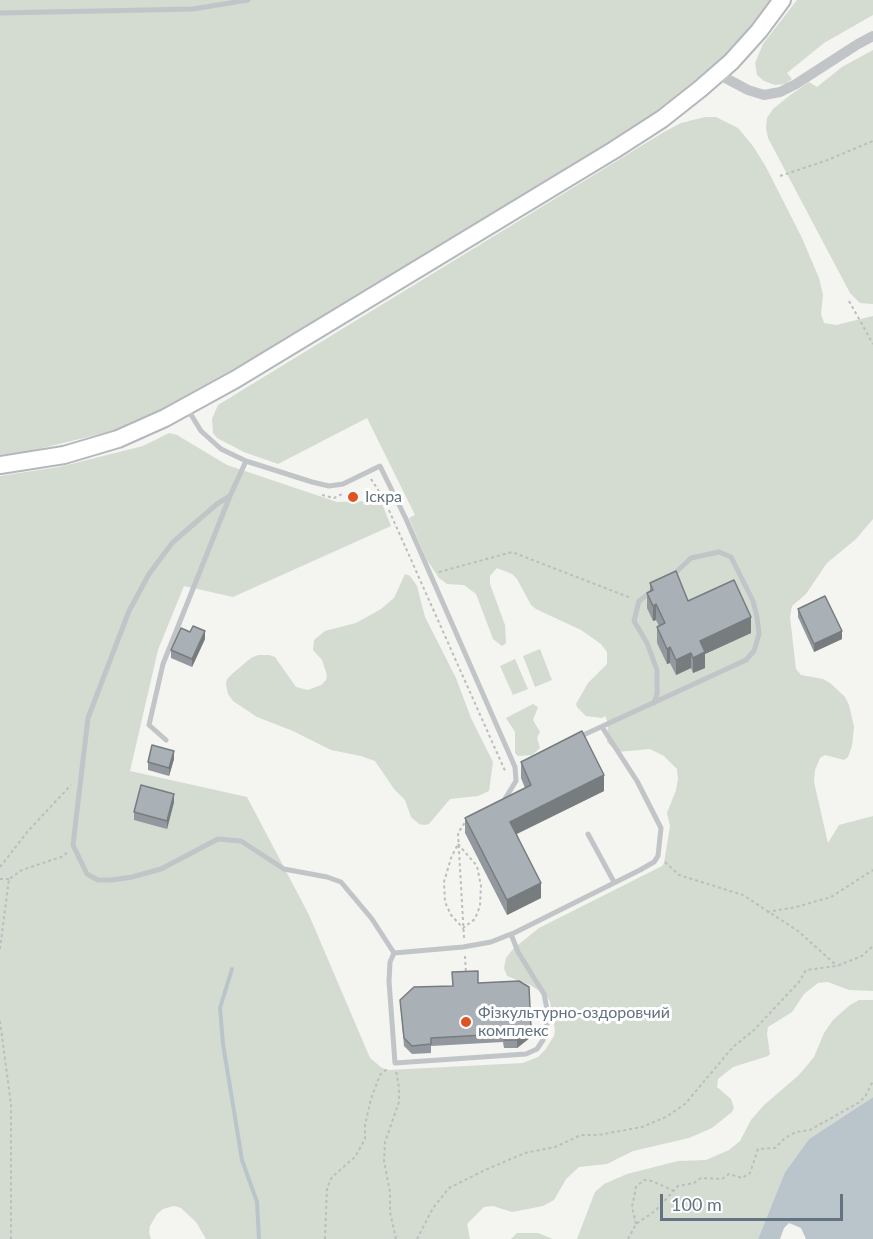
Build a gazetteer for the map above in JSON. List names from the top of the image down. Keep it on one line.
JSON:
{"places":["Іскра","Фізкультурно-оздоровчий комплекс"],"scale_bar":"100 m"}
